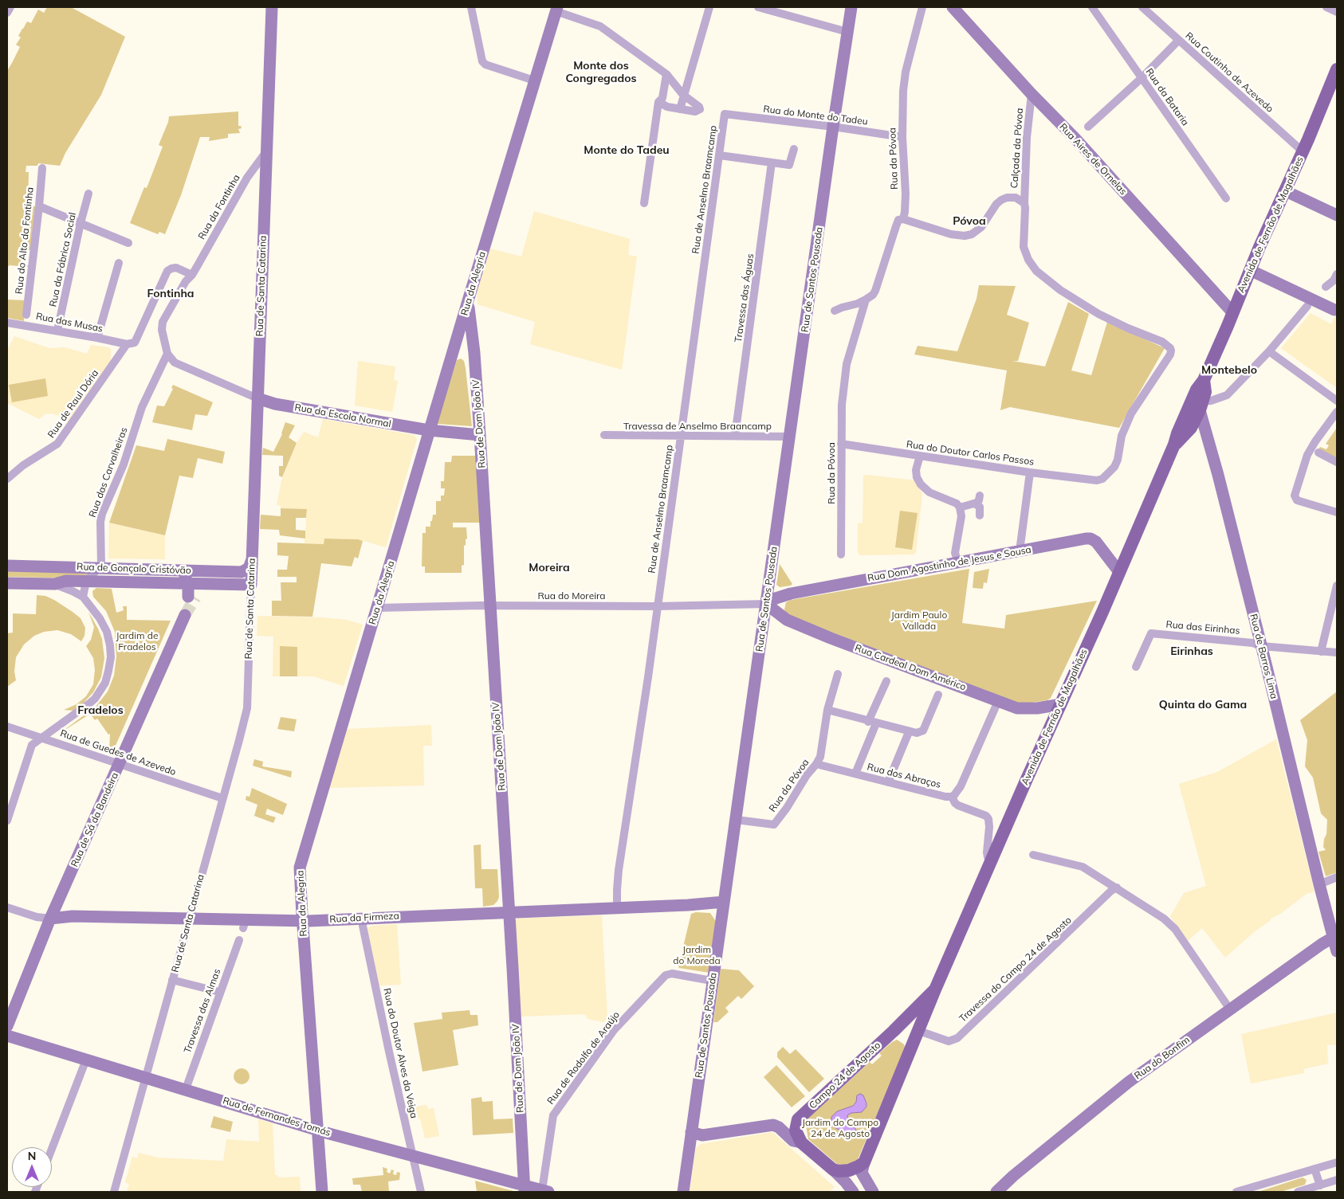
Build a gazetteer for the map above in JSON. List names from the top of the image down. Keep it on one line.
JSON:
{"streets":{"main road":["Avenida de Fernão de Magalhães","Campo 24 de Agosto"],"street":["Rua Coutinho de Azevedo","Rua da Bataria","Rua do Monte do Tadeu","Calçada da Póvoa","Rua da Póvoa","Rua Aires de Ornelas","Rua de Anselmo Braamcamp","Rua da Fontinha","Rua do Alto da Fontinha","Rua da Fábrica Social","Rua de Santos Pousada","Rua da Alegria","Rua de Santa Catarina","Travessa das Águas","Rua das Musas","Rua de Raul Dória","Rua da Escola Normal","Rua de Dom João IV","Travessa de Anselmo Braancamp","Rua do Doutor Carlos Passos","Rua das Carvalheiras","Rua Dom Agostinho de Jesus e Sousa","Rua de Gonçalo Cristóvão","Rua do Moreira","Rua das Eirinhas","Rua de Barros Lima","Rua Cardeal Dom Américo","Rua de Guedes de Azevedo","Rua dos Abraços","Rua de Sá da Bandeira","Rua da Firmeza","Travessa do Campo 24 de Agosto","Travessa das Almas","Rua do Doutor Alves da Veiga","Rua de Rodolfo de Araújo","Rua do Bonfim","Rua de Fernandes Tomás"]},"crossings":[["Rua Coutinho de Azevedo","Avenida de Fernão de Magalhães"],["Rua do Monte do Tadeu","Rua da Póvoa"],["Rua do Monte do Tadeu","Rua de Anselmo Braamcamp"],["Rua do Monte do Tadeu","Rua de Santos Pousada"],["Calçada da Póvoa","Rua Aires de Ornelas"],["Calçada da Póvoa","Rua do Doutor Carlos Passos"],["Rua da Póvoa","Rua de Santos Pousada"],["Rua da Póvoa","Rua do Doutor Carlos Passos"],["Rua da Póvoa","Rua dos Abraços"],["Rua Aires de Ornelas","Avenida de Fernão de Magalhães"],["Rua de Anselmo Braamcamp","Travessa de Anselmo Braancamp"],["Rua de Anselmo Braamcamp","Rua do Moreira"],["Rua de Anselmo Braamcamp","Rua da Firmeza"],["Rua da Fontinha","Rua de Santa Catarina"],["Rua da Fontinha","Rua de Raul Dória"],["Rua da Fontinha","Rua das Carvalheiras"],["Avenida de Fernão de Magalhães","Rua Dom Agostinho de Jesus e Sousa"],["Avenida de Fernão de Magalhães","Rua de Barros Lima"],["Avenida de Fernão de Magalhães","Rua Cardeal Dom Américo"],["Avenida de Fernão de Magalhães","Travessa do Campo 24 de Agosto"],["Avenida de Fernão de Magalhães","Campo 24 de Agosto"],["Rua da Fábrica Social","Rua das Musas"],["Rua de Santos Pousada","Travessa de Anselmo Braancamp"],["Rua de Santos Pousada","Rua Dom Agostinho de Jesus e Sousa"],["Rua de Santos Pousada","Rua do Moreira"],["Rua de Santos Pousada","Rua Cardeal Dom Américo"],["Rua de Santos Pousada","Rua da Firmeza"],["Rua de Santos Pousada","Rua de Rodolfo de Araújo"],["Rua da Alegria","Rua da Escola Normal"],["Rua da Alegria","Rua de Dom João IV"],["Rua da Alegria","Rua do Moreira"],["Rua da Alegria","Rua da Firmeza"],["Rua da Alegria","Rua de Fernandes Tomás"],["Rua de Santa Catarina","Rua da Escola Normal"],["Rua de Santa Catarina","Rua de Gonçalo Cristóvão"],["Rua de Santa Catarina","Rua de Guedes de Azevedo"],["Rua de Santa Catarina","Rua da Firmeza"],["Rua de Santa Catarina","Rua de Fernandes Tomás"],["Travessa das Águas","Travessa de Anselmo Braancamp"],["Rua das Musas","Rua de Raul Dória"],["Rua da Escola Normal","Rua de Dom João IV"],["Rua de Dom João IV","Rua do Moreira"],["Rua de Dom João IV","Rua da Firmeza"],["Rua de Dom João IV","Rua de Fernandes Tomás"],["Rua das Carvalheiras","Rua de Gonçalo Cristóvão"],["Rua Dom Agostinho de Jesus e Sousa","Rua do Moreira"],["Rua Dom Agostinho de Jesus e Sousa","Rua Cardeal Dom Américo"],["Rua do Moreira","Rua Cardeal Dom Américo"],["Rua das Eirinhas","Rua de Barros Lima"],["Rua de Barros Lima","Rua do Bonfim"],["Rua Cardeal Dom Américo","Rua dos Abraços"],["Rua de Guedes de Azevedo","Rua de Sá da Bandeira"],["Rua de Sá da Bandeira","Rua da Firmeza"],["Rua da Firmeza","Rua do Doutor Alves da Veiga"],["Travessa das Almas","Rua de Fernandes Tomás"],["Rua do Doutor Alves da Veiga","Rua de Fernandes Tomás"],["Rua de Rodolfo de Araújo","Rua de Fernandes Tomás"]],"districts":["Monte dos Congregados","Monte do Tadeu","Póvoa","Fontinha","Montebelo","Moreira","Eirinhas","Quinta do Gama","Fradelos"],"parks":["Jardim Paulo Vallada","Jardim de Fradelos","Jardim do Moreda","Jardim do Campo 24 de Agosto"],"north":"top"}
